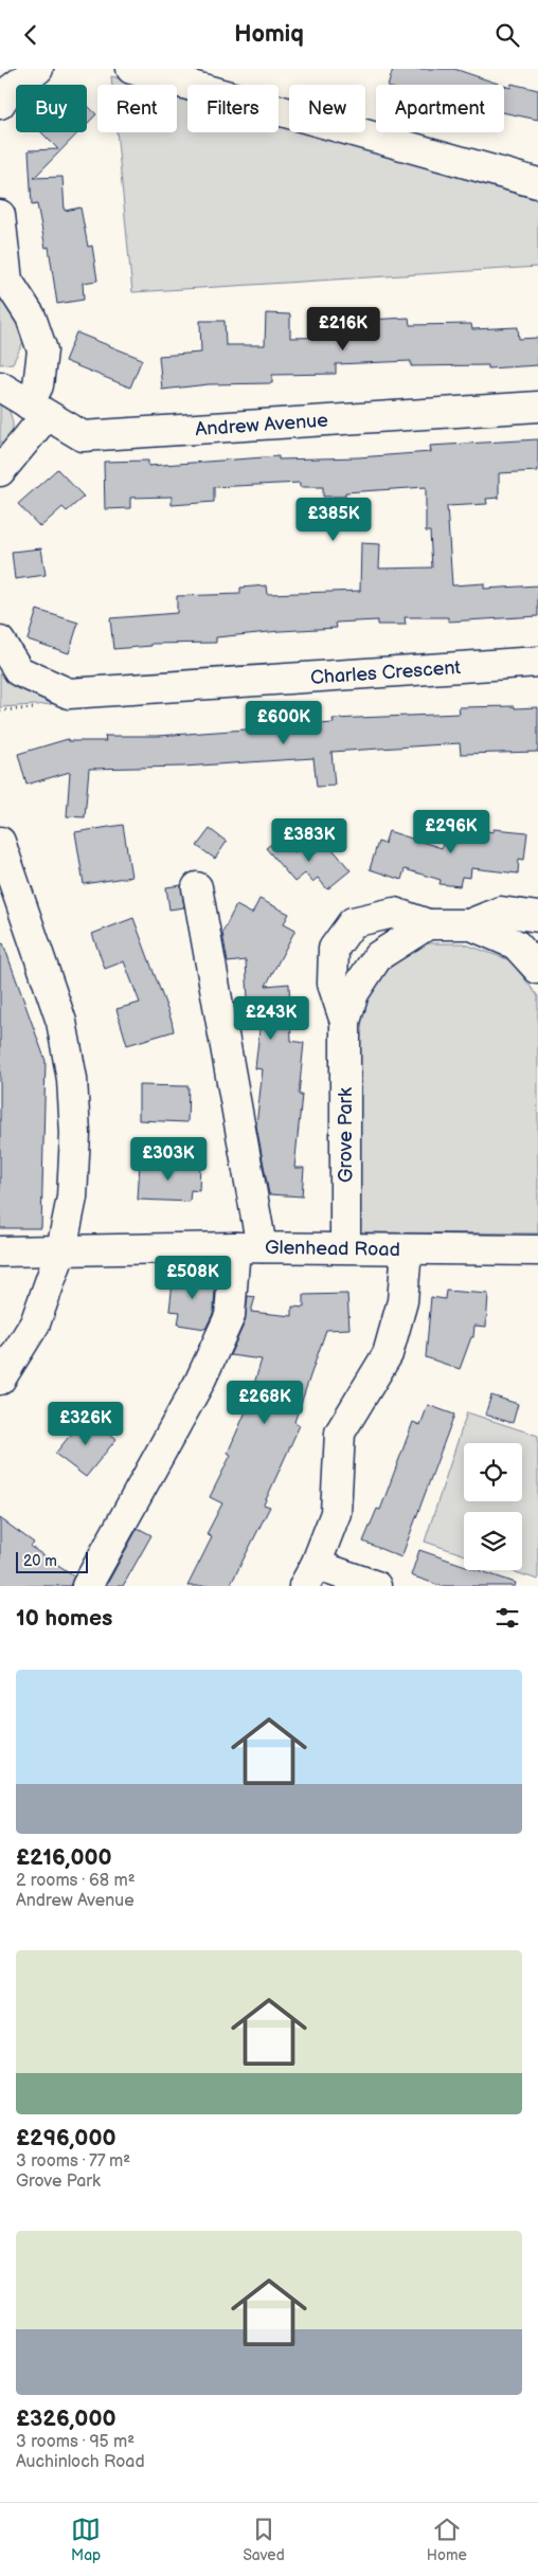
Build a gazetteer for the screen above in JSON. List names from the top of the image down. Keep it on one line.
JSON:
{"streets":{"street":["Andrew Avenue","Charles Crescent","Grove Park","Glenhead Road"]},"crossings":[["Grove Park","Glenhead Road"]],"scale_bar":"20 m","page":{"header":"Homiq","chip":["Buy","Rent","Filters","New","Apartment"],"price":["£216K","£385K","£600K","£296K","£383K","£243K","£303K","£508K","£268K","£326K"],"scale":"20 m","heading":"10 homes","list":[{"name":"£216,000","note":"2 rooms · 68 m² · Andrew Avenue"},{"name":"£296,000","note":"3 rooms · 77 m² · Grove Park"},{"name":"£326,000","note":"3 rooms · 95 m² · Auchinloch Road"}],"tabs":["Map","Saved","Home"]}}
